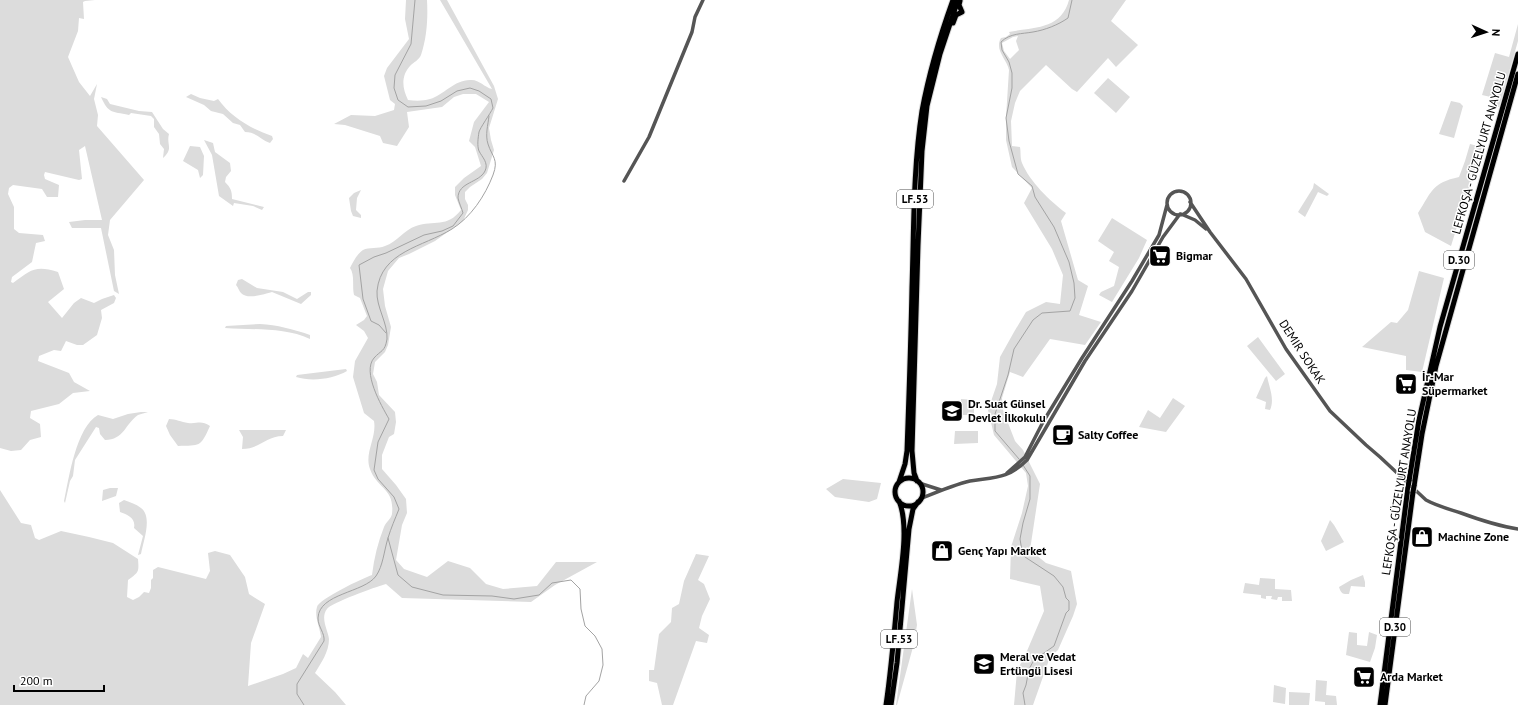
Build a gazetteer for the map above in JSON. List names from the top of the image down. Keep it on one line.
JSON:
{"streets":{"highway":["LEFKOŞA - GÜZELYURT ANAYOLU","LF.53","D.30"],"street":["DEMIR SOKAK"]},"crossings":[["LEFKOŞA - GÜZELYURT ANAYOLU","DEMIR SOKAK"]],"places":{"supermarket":["Bigmar","İr-Mar Süpermarket","Arda Market"],"school or university":["Dr. Suat Günsel Devlet İlkokulu","Meral ve Vedat Ertüngü Lisesi"],"cafe":["Salty Coffee"],"shop":["Machine Zone","Genç Yapı Market"]},"scale_bar":"200 m","north":"right"}
